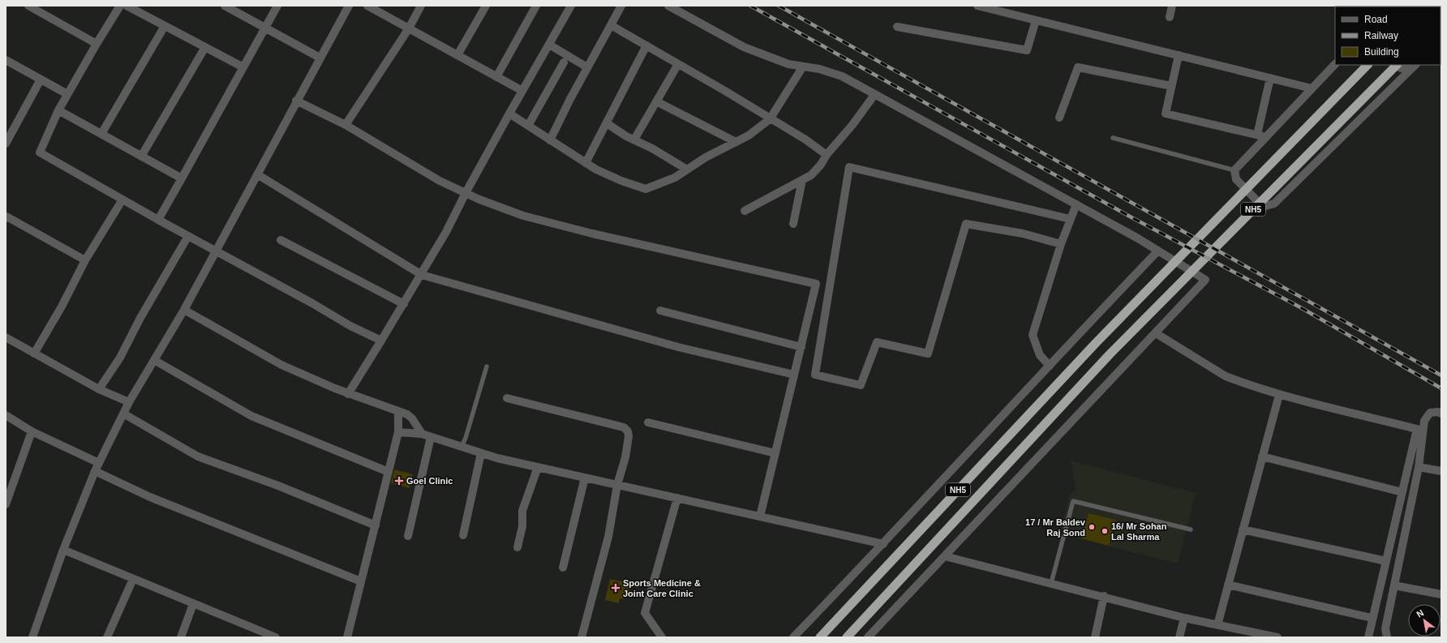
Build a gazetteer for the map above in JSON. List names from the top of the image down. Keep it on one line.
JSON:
{"streets":{"highway":["NH5"]},"places":{"health":["Goel Clinic","Sports Medicine & Joint Care Clinic"],"other":["17 / Mr Baldev Raj Sond","16/ Mr Sohan Lal Sharma"]},"legend":["Road","Railway","Building"],"north":"top left"}
